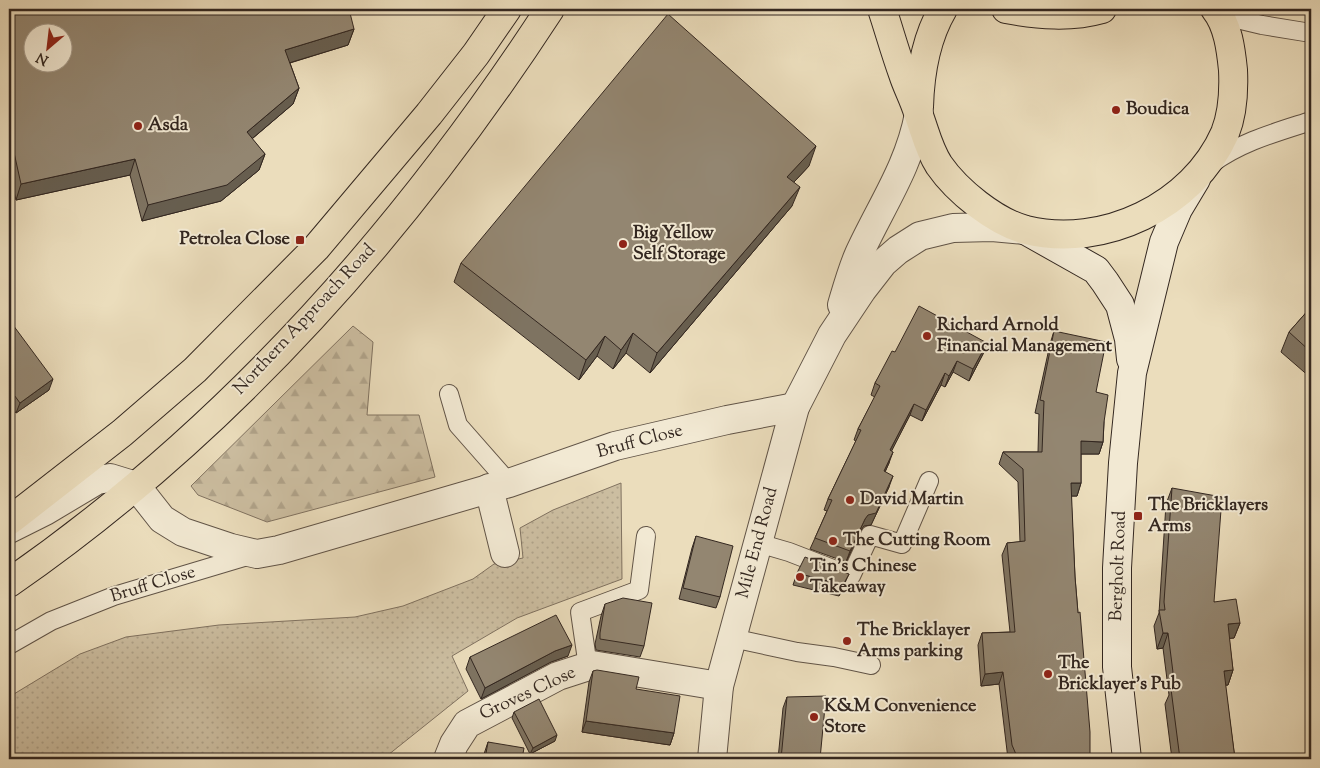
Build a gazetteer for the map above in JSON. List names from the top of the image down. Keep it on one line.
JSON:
{"streets":{"main road":["Northern Approach Road"],"street":["Bruff Close","Mile End Road","Bergholt Road","Groves Close"]},"crossings":[["Northern Approach Road","Bruff Close"],["Bruff Close","Mile End Road"],["Mile End Road","Bergholt Road"],["Mile End Road","Groves Close"]],"places":{"other":["Boudica","Asda","Big Yellow Self Storage","Richard Arnold Financial Management","David Martin","The Cutting Room","Tin's Chinese Takeaway","The Bricklayer Arms parking","The Bricklayer's Pub","K&M Convenience Store"],"transit":["Petrolea Close","The Bricklayers Arms"]},"north":"bottom left"}
